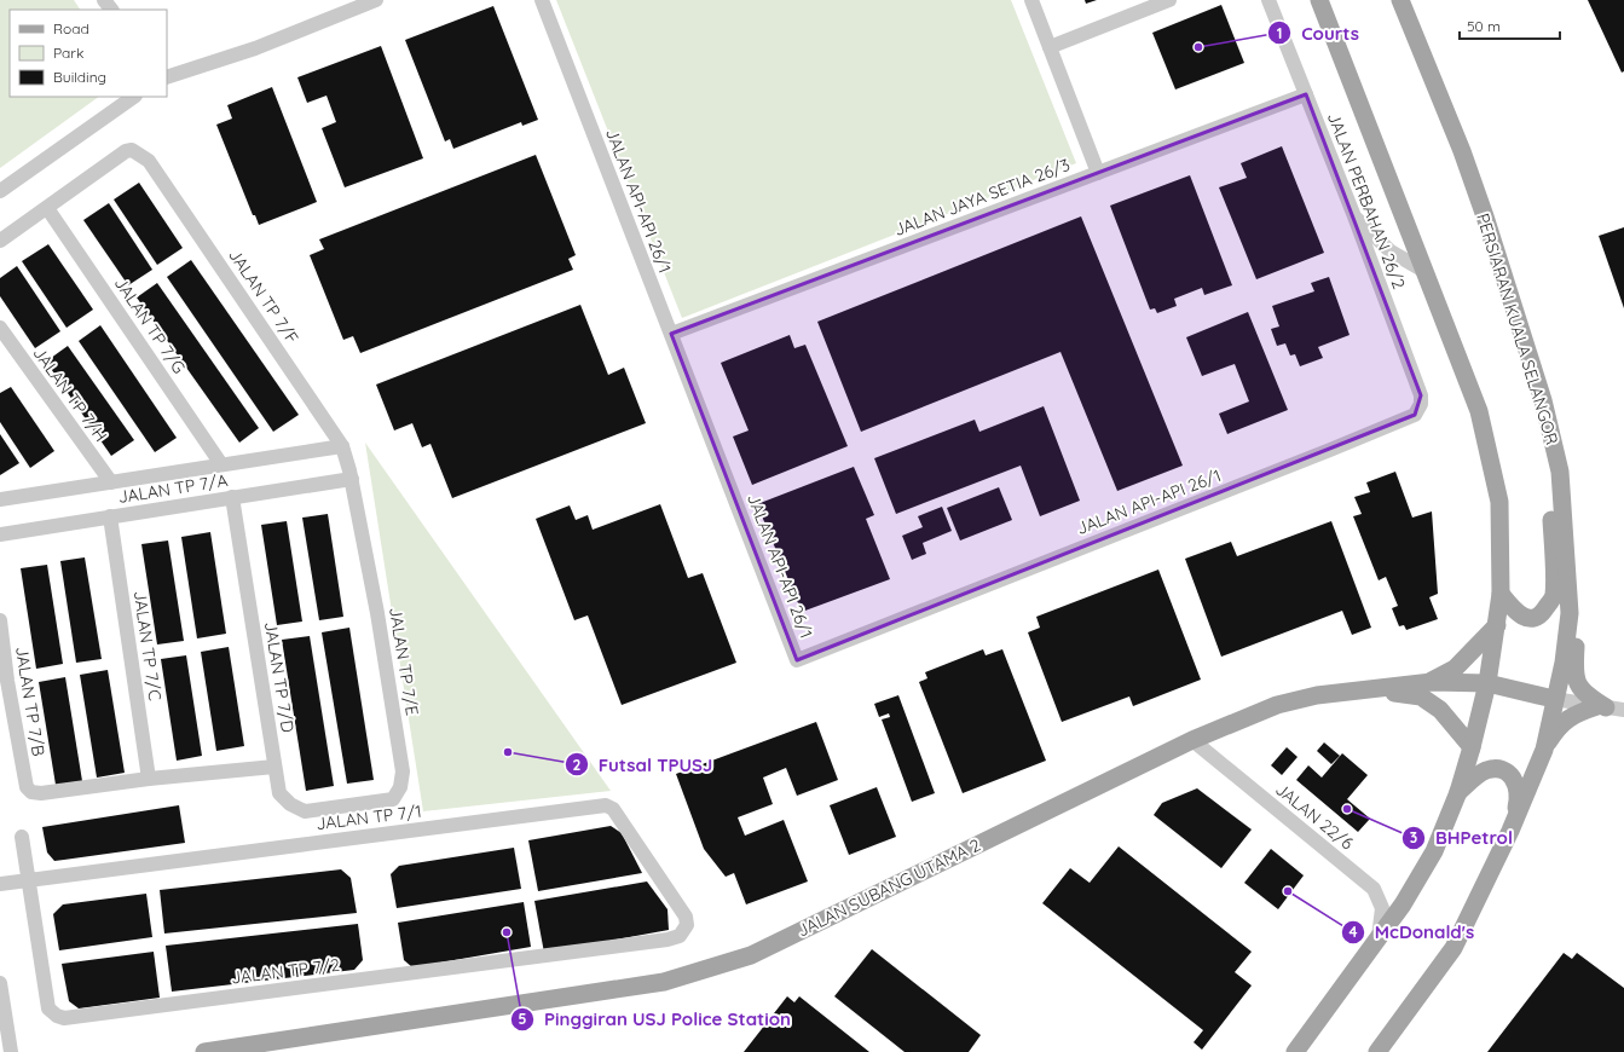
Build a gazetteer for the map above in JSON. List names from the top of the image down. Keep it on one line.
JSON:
{"streets":{"main road":["PERSIARAN KUALA SELANGOR","JALAN SUBANG UTAMA 2"],"street":["JALAN JAYA SETIA 26/3","JALAN API-API 26/1","JALAN PERBAHAN 26/2","JALAN TP 7/F","JALAN TP 7/G","JALAN TP 7/H","JALAN TP 7/A","JALAN TP 7/C","JALAN TP 7/E","JALAN TP 7/D","JALAN TP 7/B","JALAN 22/6","JALAN TP 7/1","JALAN TP 7/2"]},"crossings":[["JALAN JAYA SETIA 26/3","JALAN API-API 26/1"],["JALAN JAYA SETIA 26/3","JALAN PERBAHAN 26/2"],["JALAN API-API 26/1","JALAN PERBAHAN 26/2"],["JALAN TP 7/F","JALAN TP 7/G"],["JALAN TP 7/F","JALAN TP 7/A"],["JALAN TP 7/F","JALAN TP 7/E"],["PERSIARAN KUALA SELANGOR","JALAN SUBANG UTAMA 2"],["JALAN TP 7/A","JALAN TP 7/C"],["JALAN TP 7/A","JALAN TP 7/E"],["JALAN TP 7/A","JALAN TP 7/D"],["JALAN TP 7/C","JALAN TP 7/B"],["JALAN TP 7/E","JALAN TP 7/D"],["JALAN 22/6","JALAN SUBANG UTAMA 2"],["JALAN TP 7/1","JALAN TP 7/2"]],"places":["Courts","Futsal TPUSJ","BHPetrol","McDonald's","Pinggiran USJ Police Station"],"legend":["Road","Park","Building"],"scale_bar":"50 m"}
